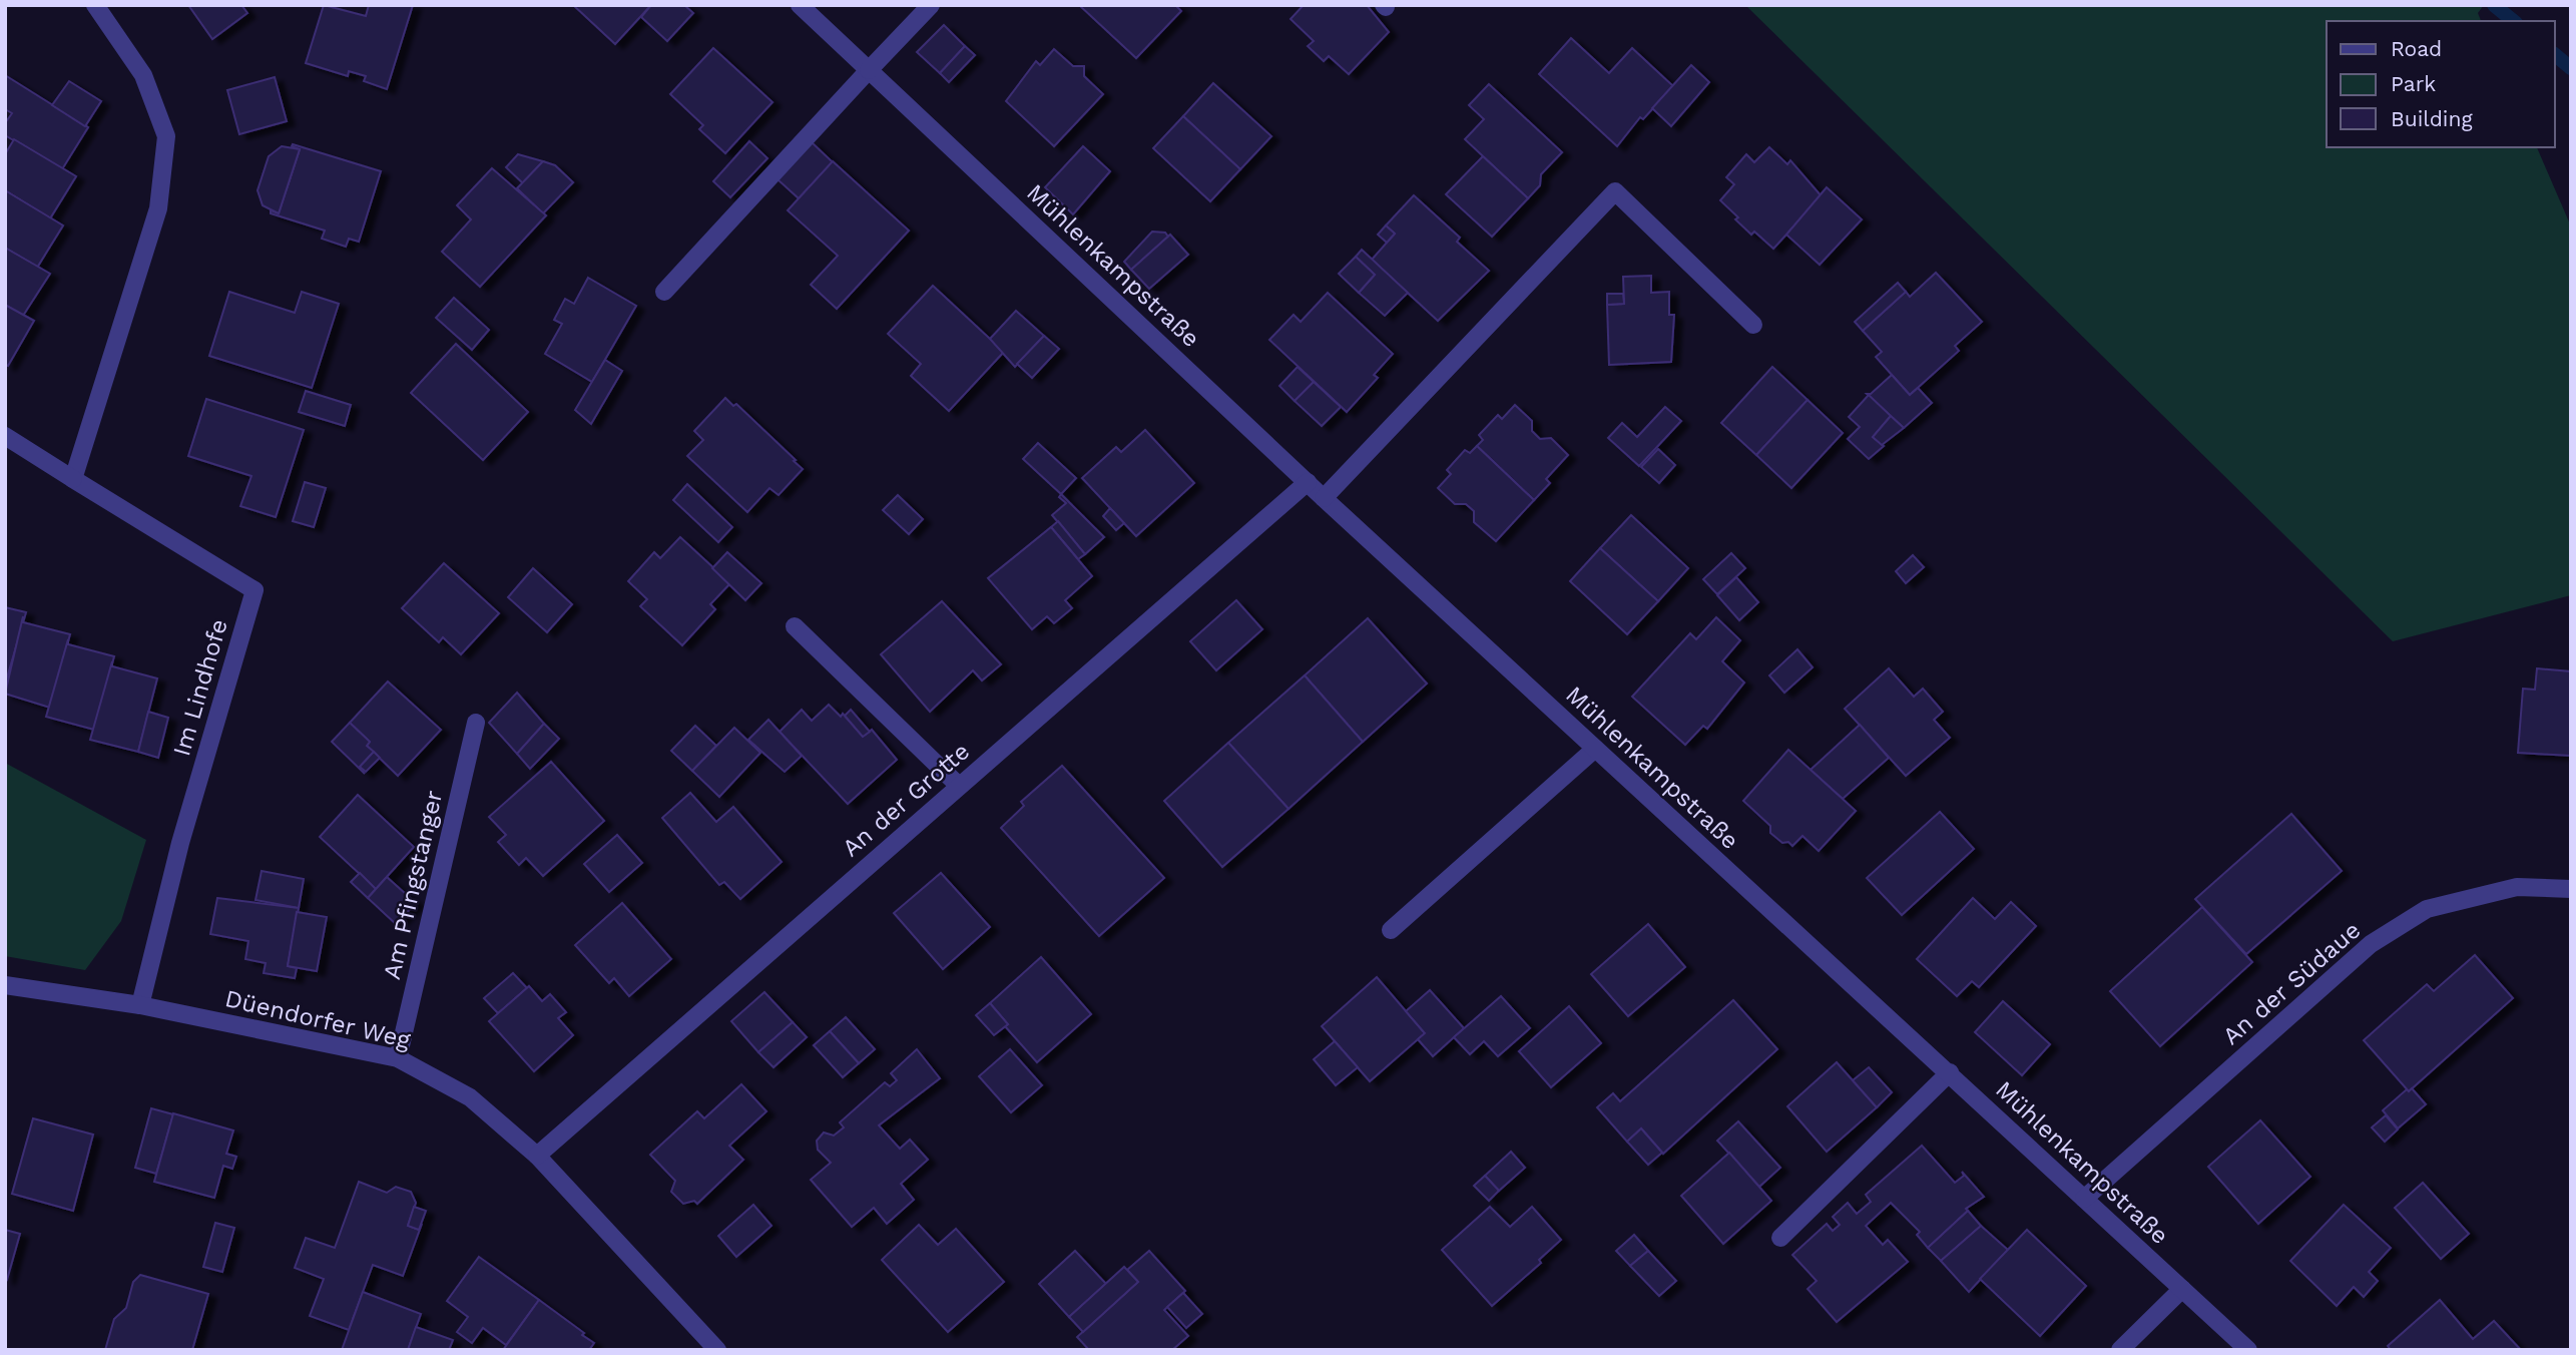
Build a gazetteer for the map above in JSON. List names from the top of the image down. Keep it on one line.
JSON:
{"streets":{"street":["Mühlenkampstraße","Im Lindhofe","An der Grotte","Am Pfingstanger","An der Südaue","Düendorfer Weg"]},"crossings":[["Mühlenkampstraße","An der Grotte"],["Mühlenkampstraße","An der Südaue"],["Im Lindhofe","Düendorfer Weg"],["An der Grotte","Düendorfer Weg"],["Am Pfingstanger","Düendorfer Weg"]],"legend":["Road","Park","Building"]}
